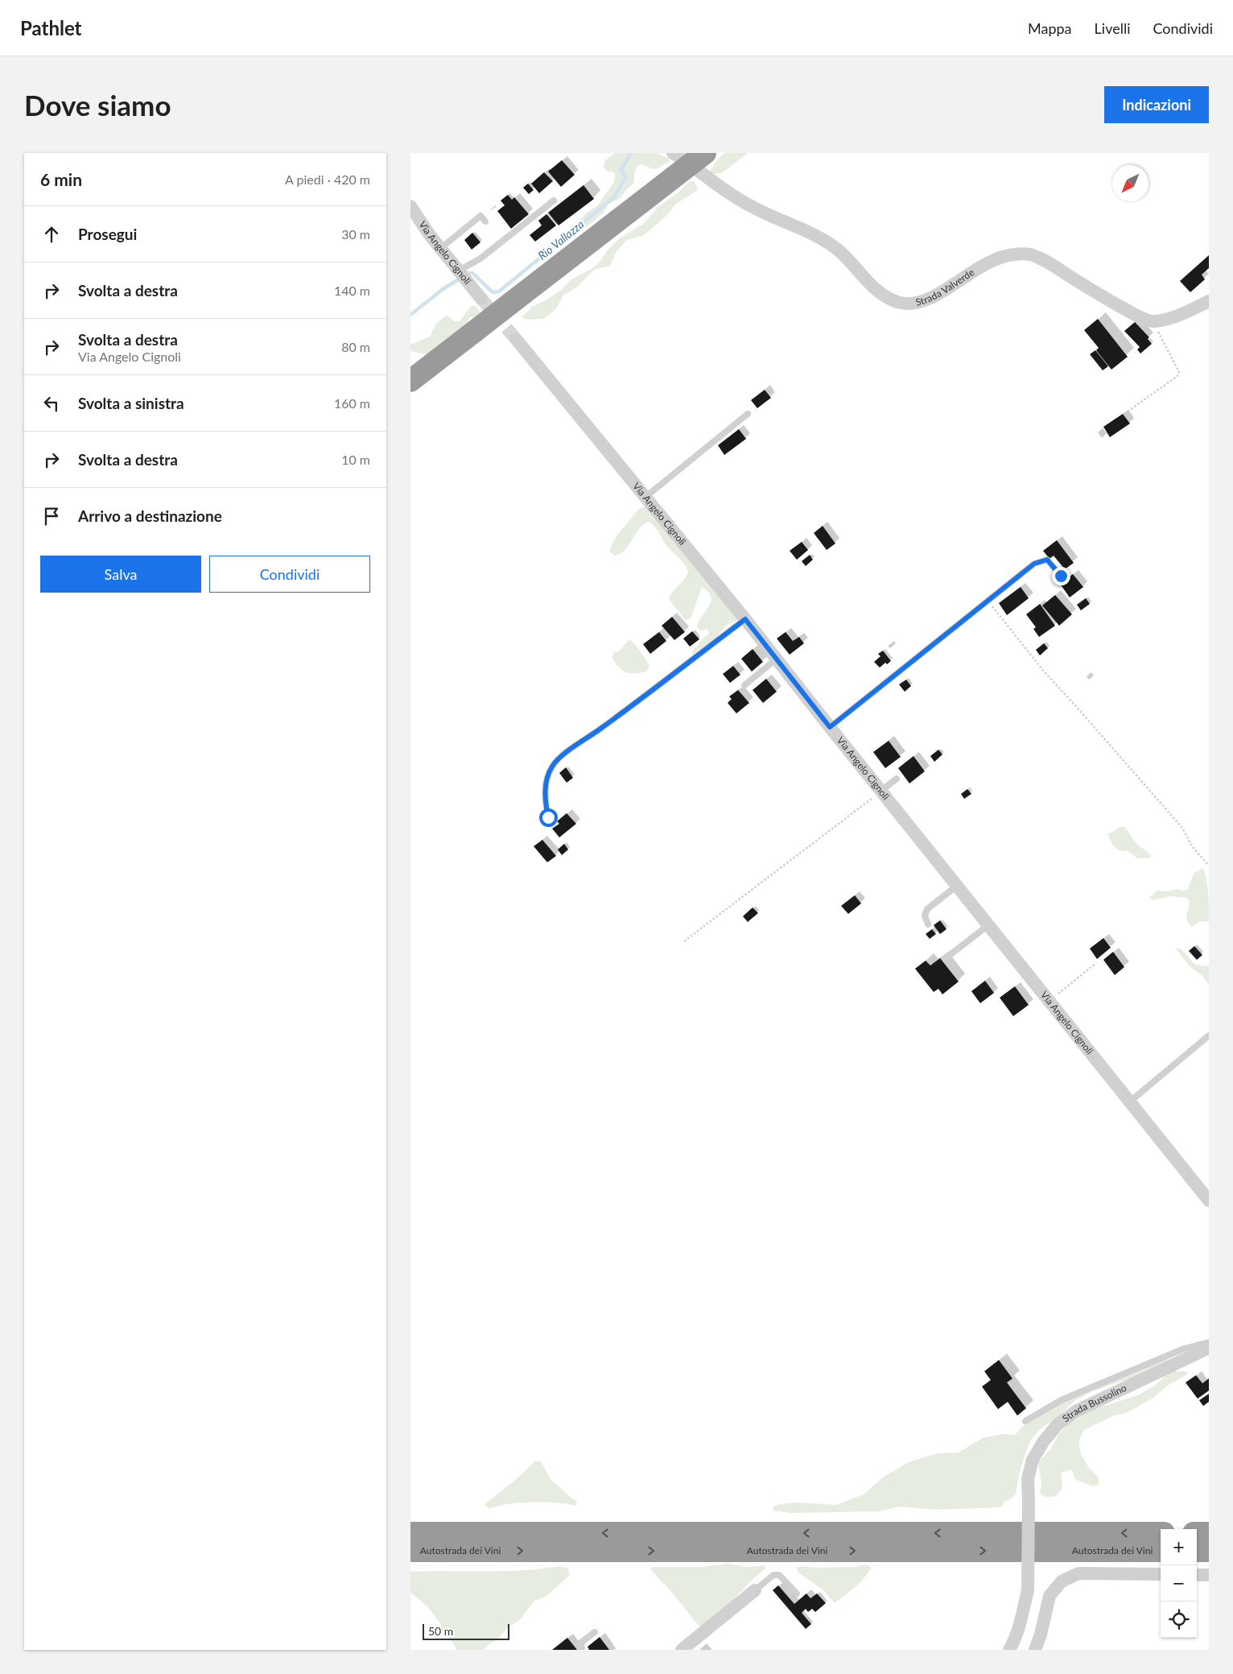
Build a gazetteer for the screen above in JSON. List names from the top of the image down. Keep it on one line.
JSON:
{"streets":{"highway":["Autostrada dei Vini"],"street":["Via Angelo Cignoli","Strada Valverde","Strada Bussolino"]},"water":["Rio Vallazza"],"scale_bar":"50 m","north":"bottom left","page":{"header":"Pathlet","nav":["Mappa","Livelli","Condividi"],"buttons":["Indicazioni",["Salva","Condividi"]],"title":"Dove siamo","heading":["6 min","A piedi · 420 m"],"list":[["Prosegui","30 m"],["Svolta a destra","140 m"],["Svolta a destra","Via Angelo Cignoli","80 m"],["Svolta a sinistra","160 m"],["Svolta a destra","10 m"],"Arrivo a destinazione"],"map_buttons":["+","−"],"scale":"50 m"}}
